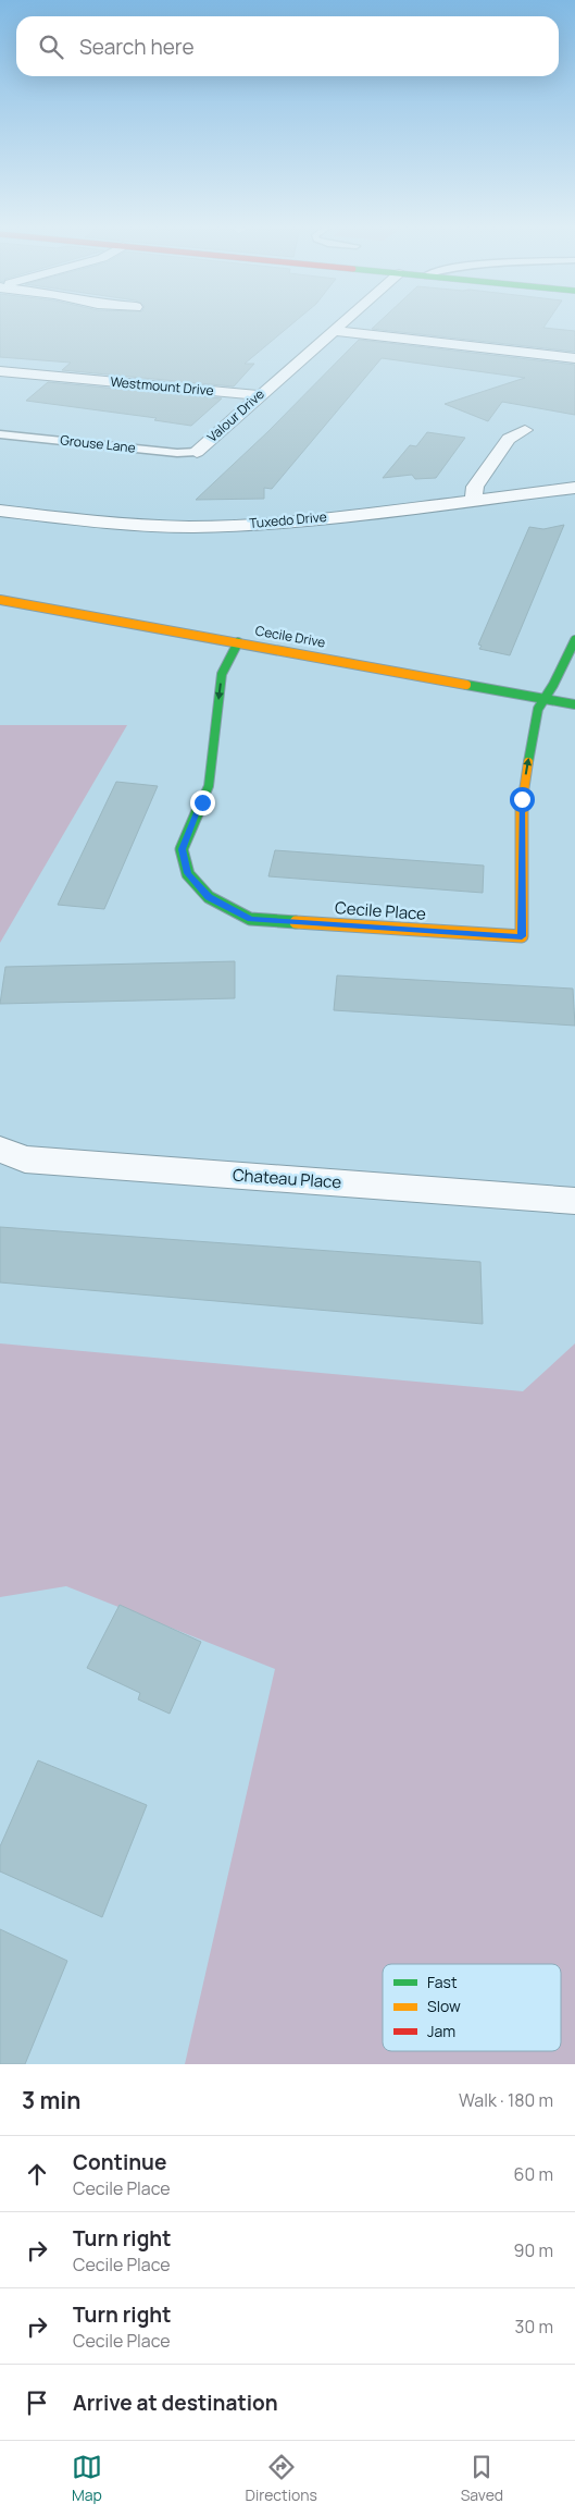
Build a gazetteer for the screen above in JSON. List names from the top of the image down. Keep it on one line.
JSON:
{"streets":{"street":["Westmount Drive","Valour Drive","Tuxedo Drive","Cecile Drive","Cecile Place","Chateau Place"],"lane":["Grouse Lane"]},"crossings":[["Westmount Drive","Valour Drive"],["Valour Drive","Grouse Lane"],["Cecile Drive","Cecile Place"]],"legend":["Fast","Slow","Jam"],"page":{"search":"Search here","heading":["3 min","Walk · 180 m"],"list":[["Continue","Cecile Place","60 m"],["Turn right","Cecile Place","90 m"],["Turn right","Cecile Place","30 m"],"Arrive at destination"],"nav":["Map","Directions","Saved"]}}
